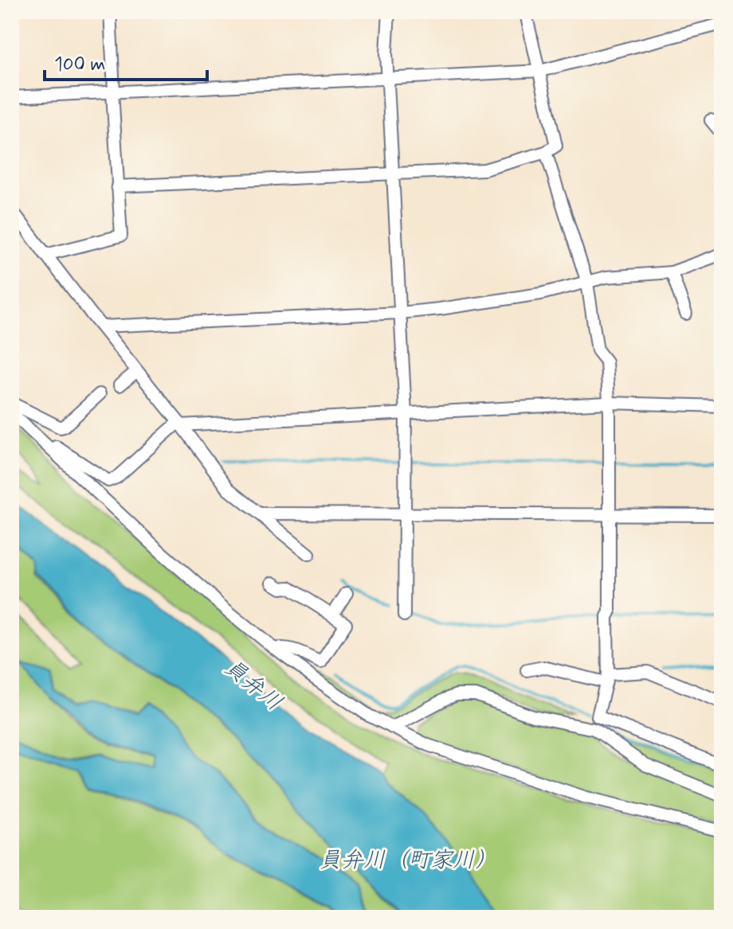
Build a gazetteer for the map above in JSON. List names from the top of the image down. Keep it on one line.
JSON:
{"water":["員弁川","員弁川（町家川）"],"scale_bar":"100 m"}
